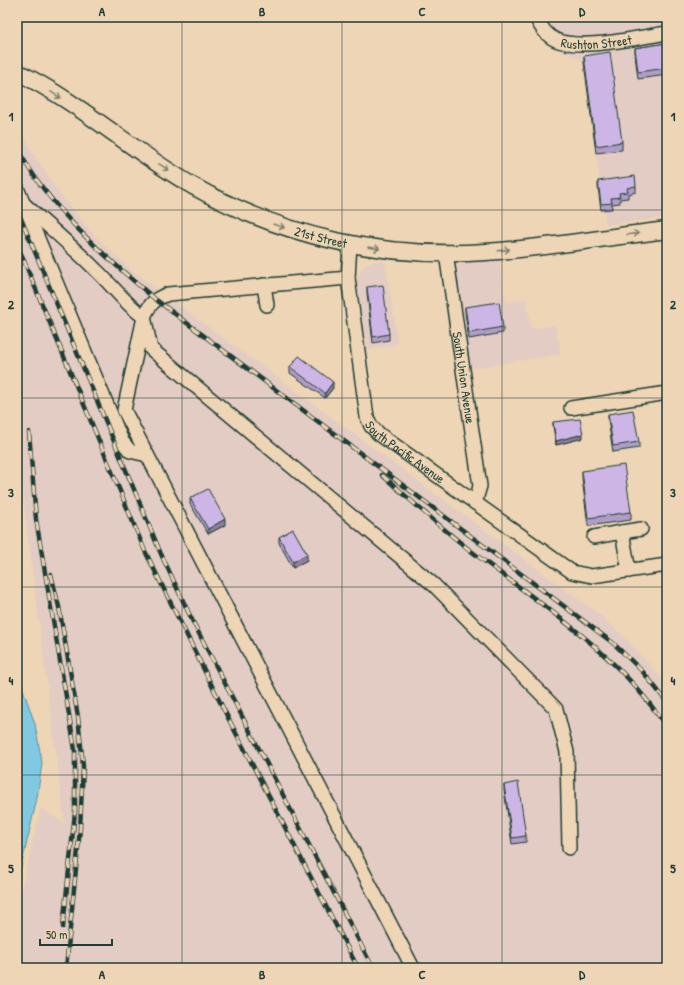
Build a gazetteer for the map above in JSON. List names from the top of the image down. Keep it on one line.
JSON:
{"streets":{"main road":["21st Street"],"street":["Rushton Street","South Union Avenue","South Pacific Avenue"]},"crossings":[["21st Street","South Union Avenue"],["21st Street","South Pacific Avenue"],["South Union Avenue","South Pacific Avenue"]],"one_way":["21st Street"],"scale_bar":"50 m","grid":{"columns":["A","B","C","D"],"rows":["1","2","3","4","5"]}}
